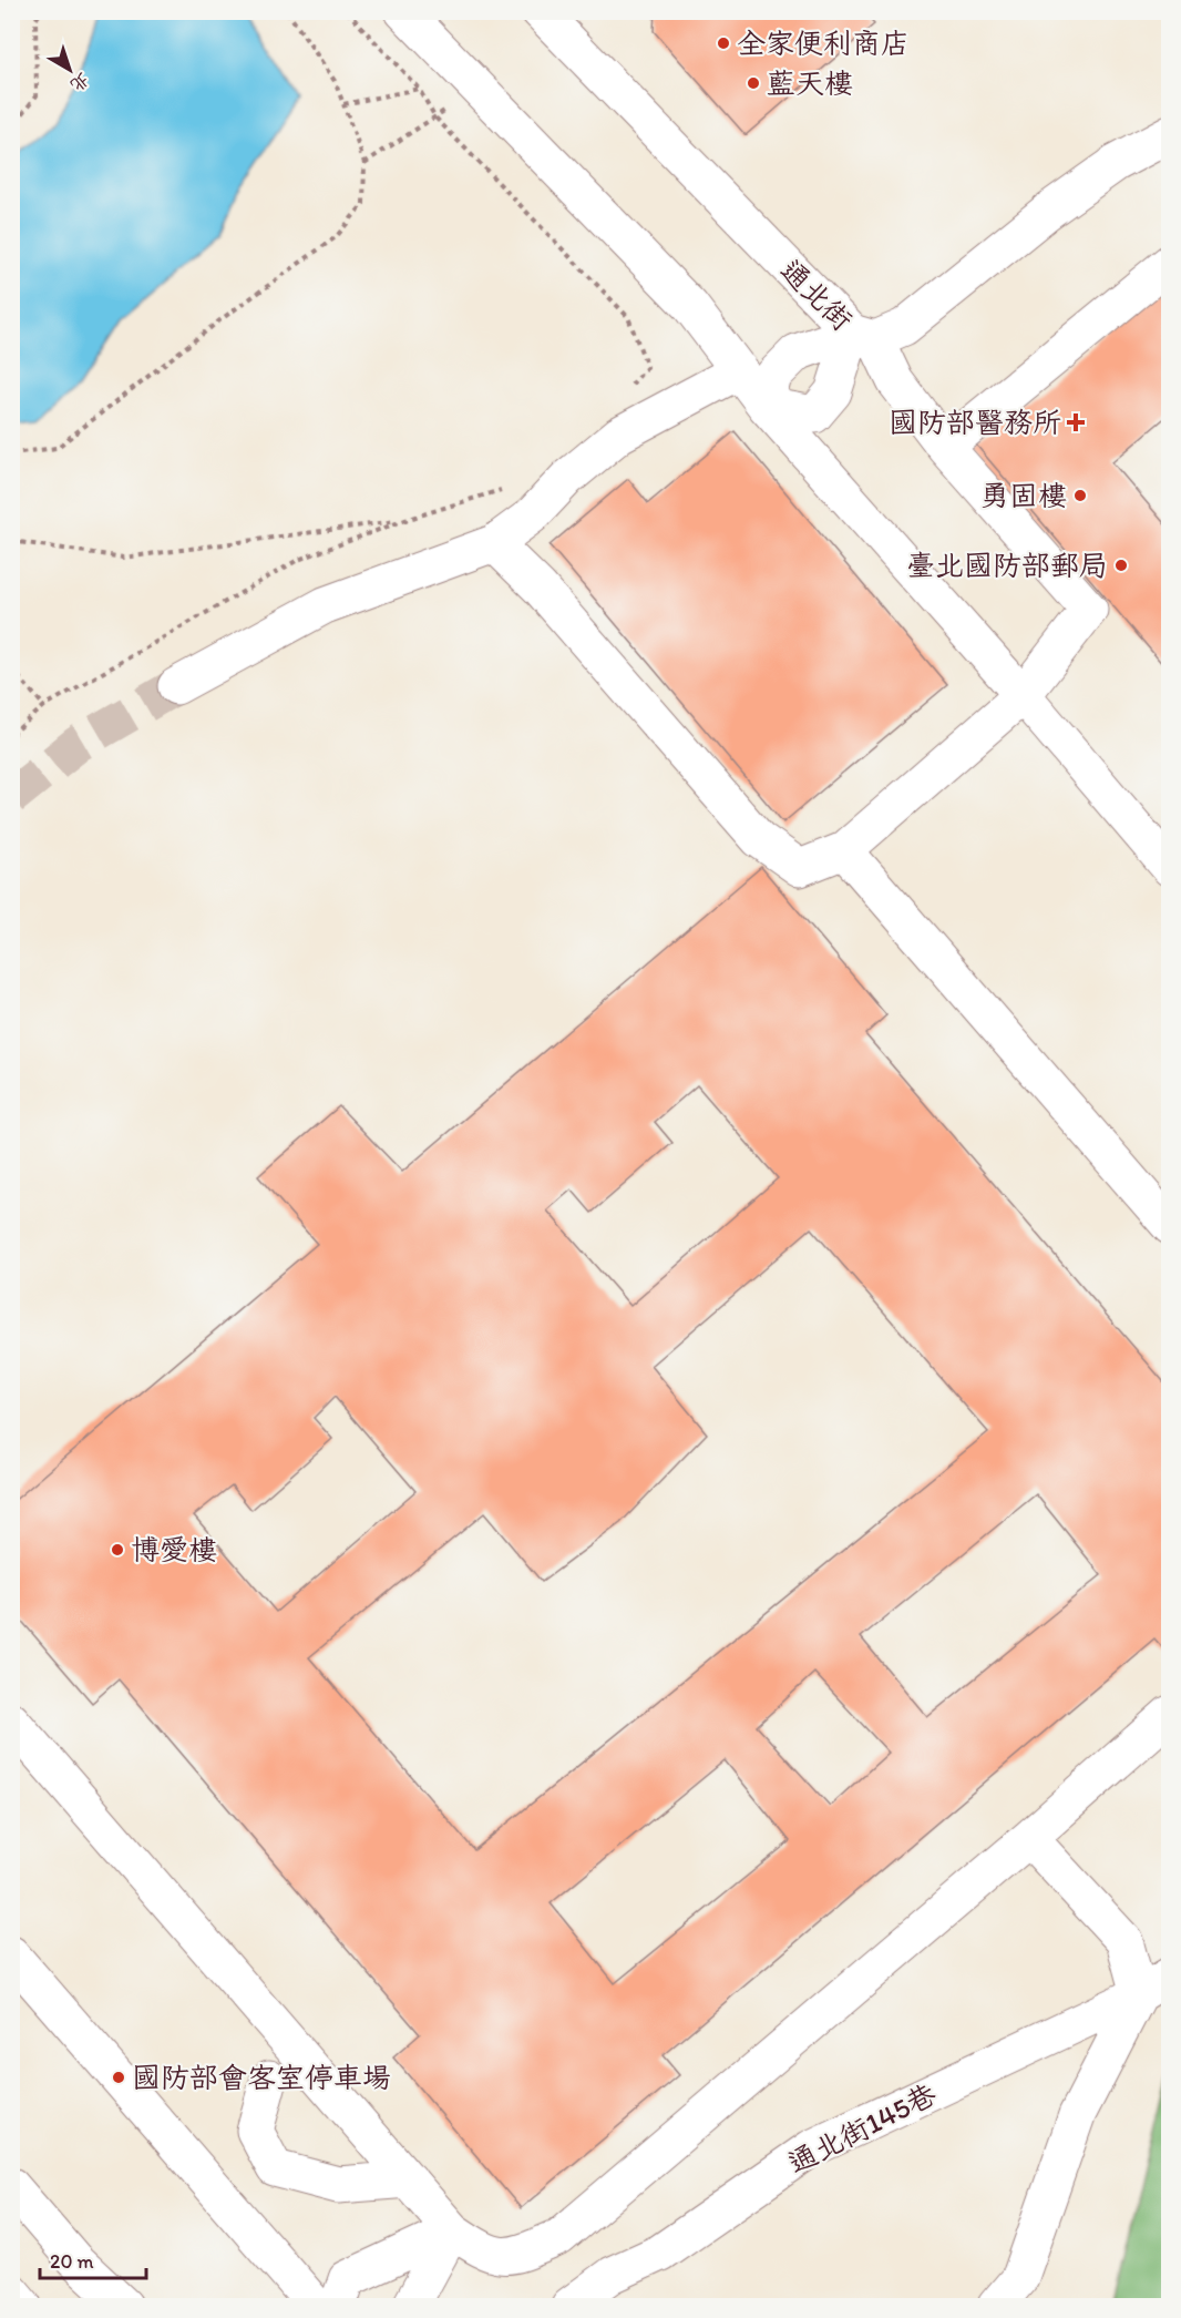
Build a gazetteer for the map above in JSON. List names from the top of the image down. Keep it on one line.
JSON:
{"streets":{"street":["通北街","通北街145巷"]},"places":{"other":["全家便利商店","藍天樓","勇固樓","臺北國防部郵局","博愛樓","國防部會客室停車場"],"health":["國防部醫務所"]},"scale_bar":"20 m","north":"bottom right"}
